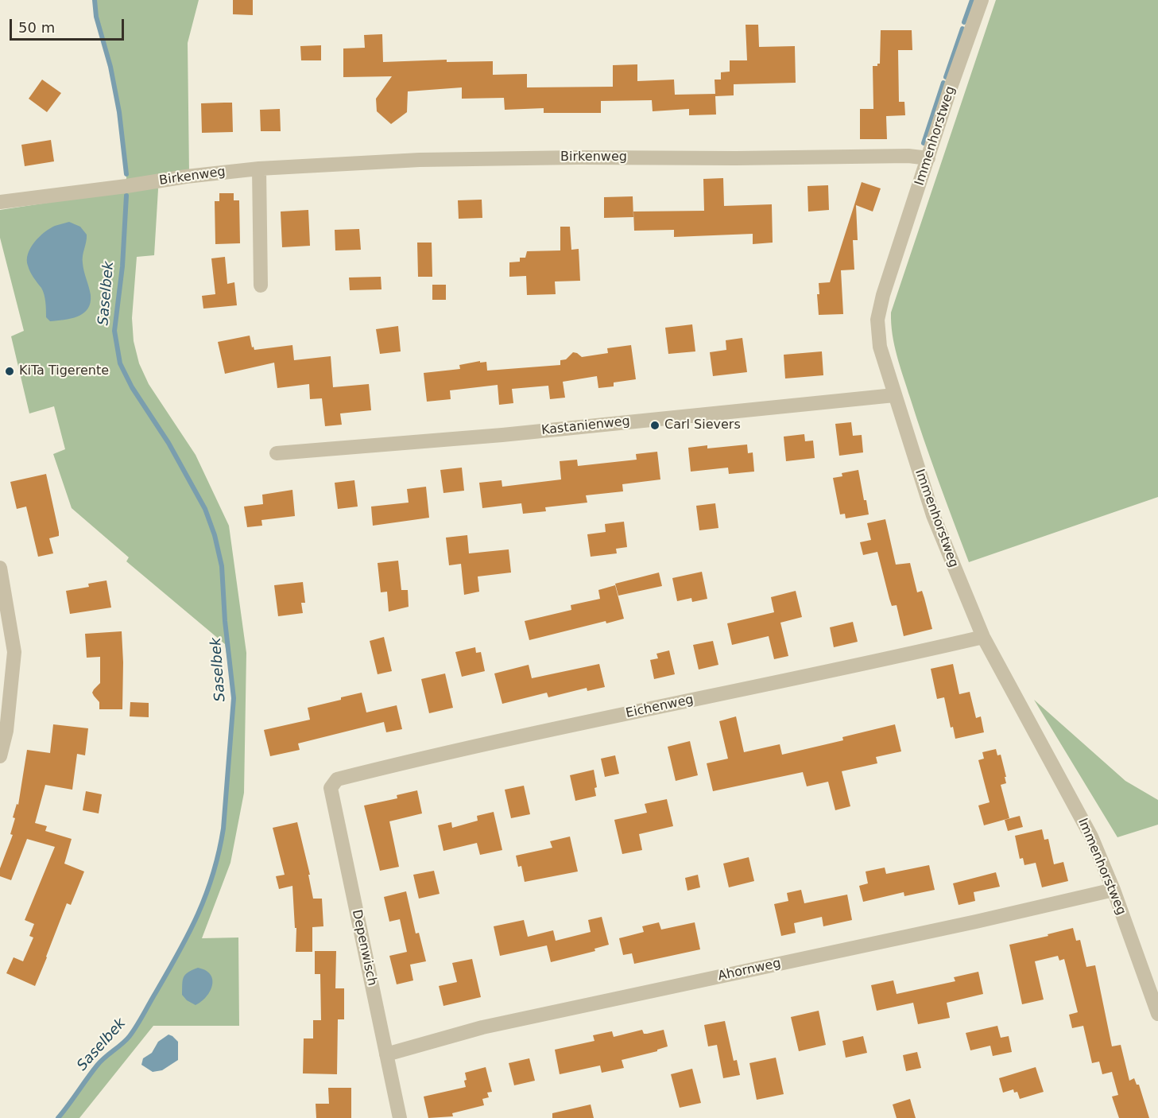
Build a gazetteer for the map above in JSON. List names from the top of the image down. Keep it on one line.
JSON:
{"streets":{"street":["Immenhorstweg","Birkenweg","Kastanienweg","Eichenweg","Depenwisch","Ahornweg"]},"crossings":[["Immenhorstweg","Birkenweg"],["Immenhorstweg","Kastanienweg"],["Immenhorstweg","Eichenweg"],["Immenhorstweg","Ahornweg"],["Eichenweg","Depenwisch"],["Depenwisch","Ahornweg"]],"water":["Saselbek"],"places":["KiTa Tigerente","Carl Sievers"],"scale_bar":"50 m"}
